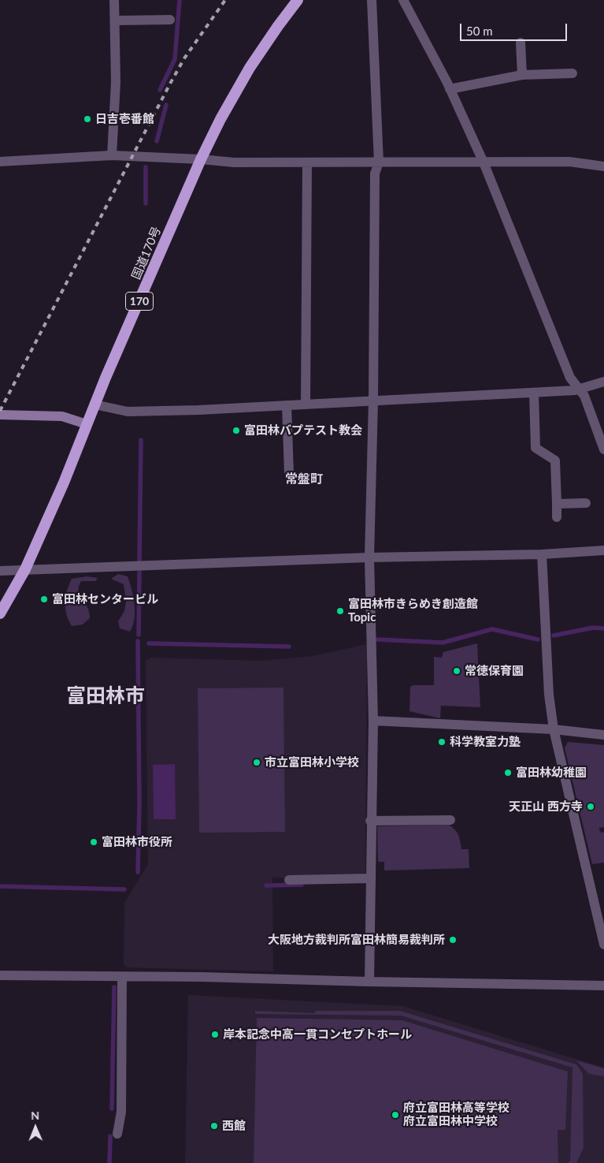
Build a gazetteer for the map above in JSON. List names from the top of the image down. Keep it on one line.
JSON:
{"streets":{"highway":["国道170号","170"]},"districts":["常盤町","富田林市"],"places":["日吉壱番館","富田林バプテスト教会","富田林センタービル","富田林市きらめき創造館 Topic","常徳保育園","科学教室力塾","市立富田林小学校","富田林幼稚園","天正山 西方寺","富田林市役所","大阪地方裁判所富田林簡易裁判所","岸本記念中高一貫コンセプトホール","府立富田林高等学校 府立富田林中学校","西館"],"scale_bar":"50 m","north":"top"}
